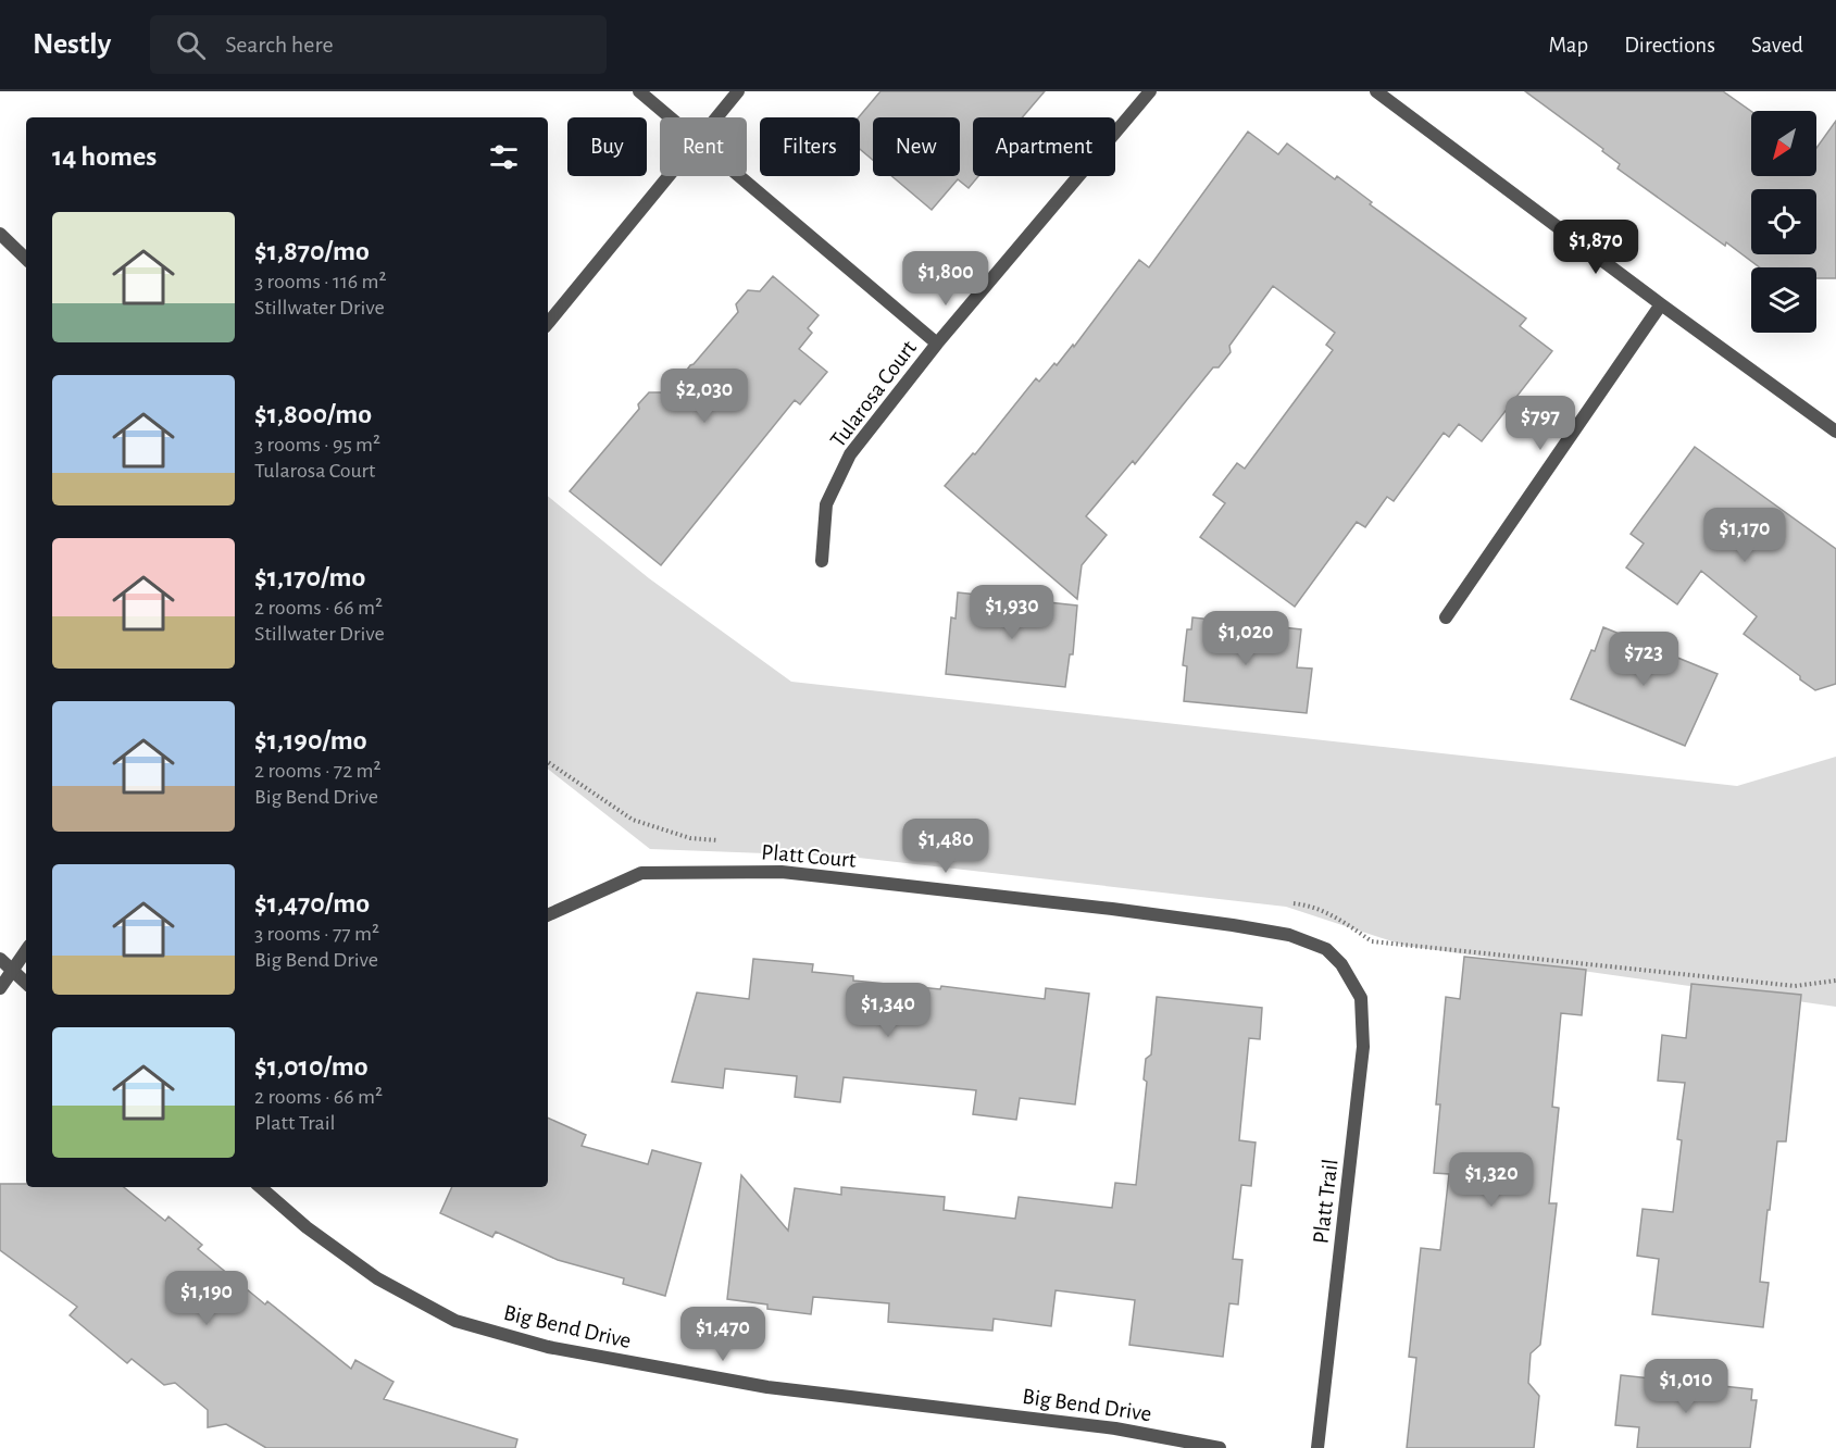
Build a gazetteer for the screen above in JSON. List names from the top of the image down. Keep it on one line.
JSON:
{"streets":{"street":["Tularosa Court","Platt Court","Platt Trail","Big Bend Drive"]},"crossings":[["Platt Court","Platt Trail"]],"north":"bottom left","page":{"header":"Nestly","search":"Search here","nav":["Map","Directions","Saved"],"chip":["Buy","Rent","Filters","New","Apartment"],"heading":"14 homes","list":[{"name":"$1,870/mo","note":"3 rooms · 116 m² · Stillwater Drive"},{"name":"$1,800/mo","note":"3 rooms · 95 m² · Tularosa Court"},{"name":"$1,170/mo","note":"2 rooms · 66 m² · Stillwater Drive"},{"name":"$1,190/mo","note":"2 rooms · 72 m² · Big Bend Drive"},{"name":"$1,470/mo","note":"3 rooms · 77 m² · Big Bend Drive"},{"name":"$1,010/mo","note":"2 rooms · 66 m² · Platt Trail"}],"price":["$1,870","$1,800","$2,030","$797","$1,170","$1,930","$1,020","$723","$1,480","$1,340","$1,320","$1,190","$1,470","$1,010"]}}
